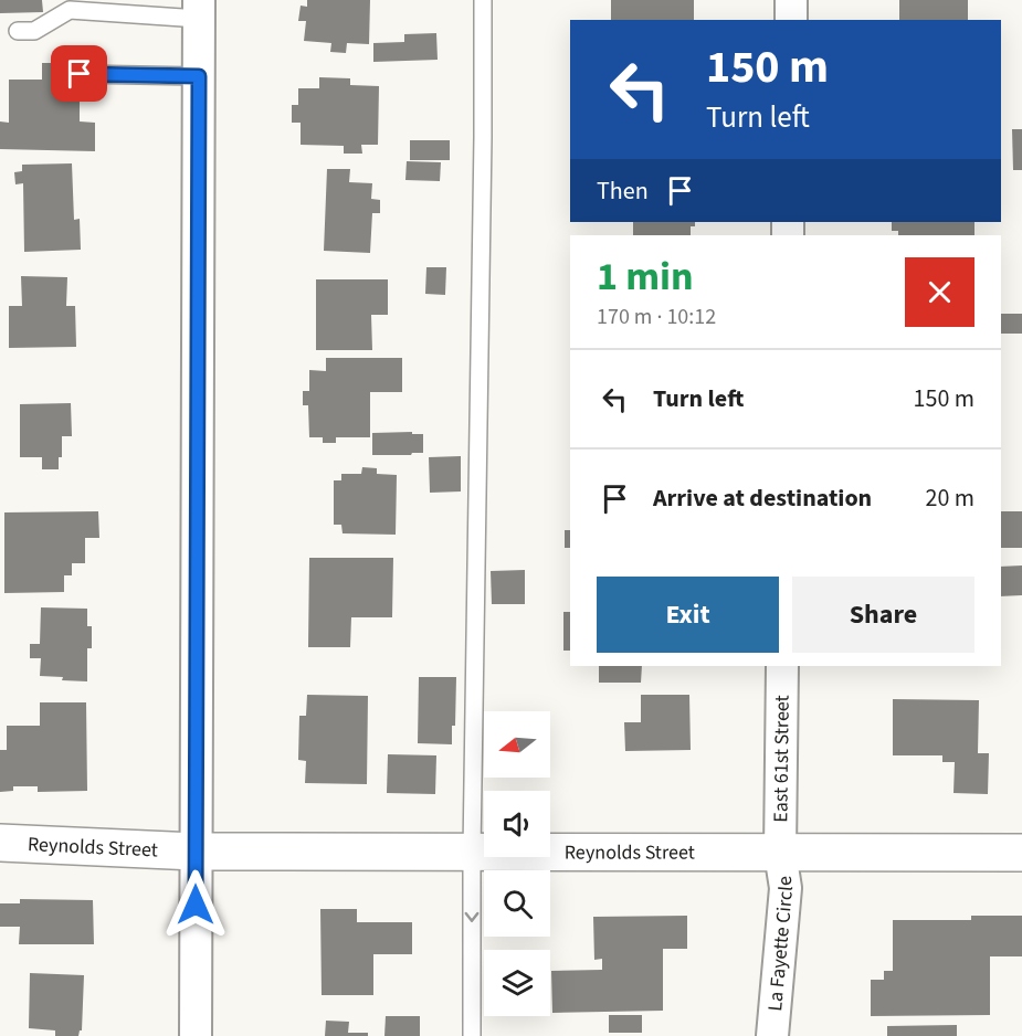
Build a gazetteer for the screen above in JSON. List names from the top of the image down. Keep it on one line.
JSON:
{"streets":{"street":["East 61st Street","Reynolds Street","La Fayette Circle"]},"crossings":[["East 61st Street","Reynolds Street"],["East 61st Street","La Fayette Circle"],["Reynolds Street","La Fayette Circle"]],"north":"left","page":{"turn":["150 m","Turn left"],"then":"Then","heading":["1 min","170 m · 10:12"],"list":[{"name":"Turn left","value":"150 m"},{"name":"Arrive at destination","value":"20 m"}],"buttons":["Exit","Share"]}}
